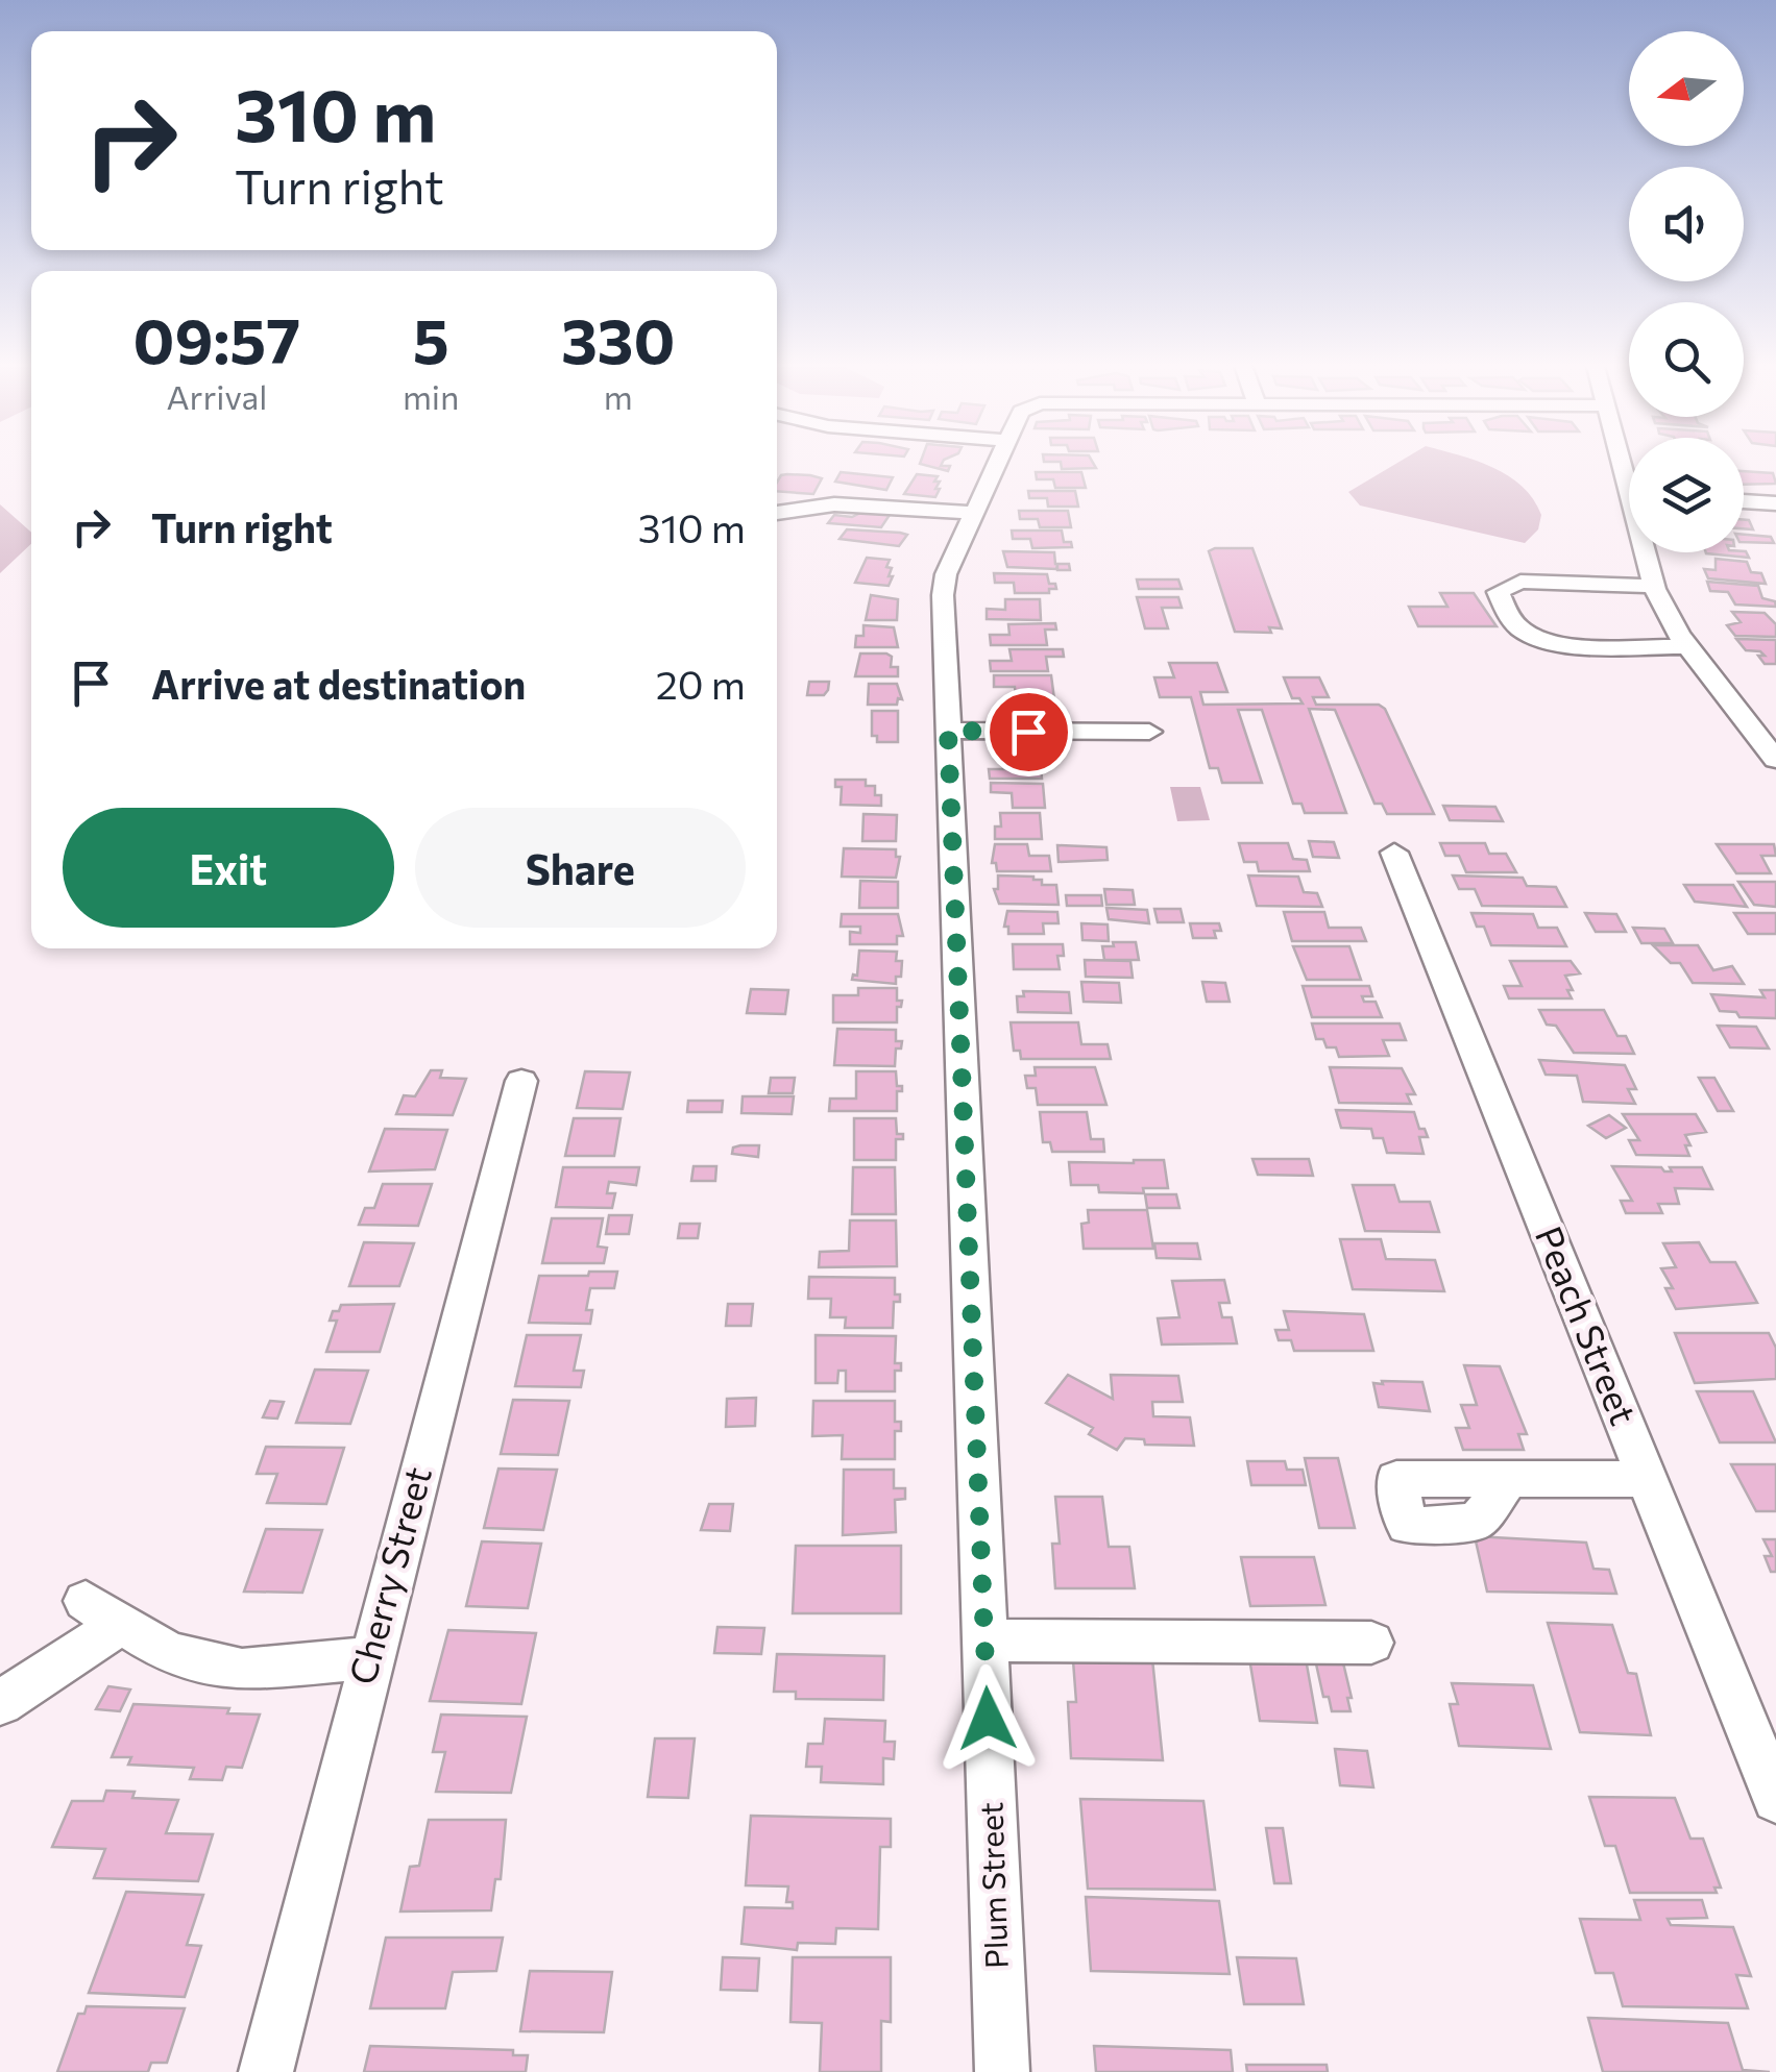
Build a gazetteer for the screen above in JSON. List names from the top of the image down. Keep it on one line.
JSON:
{"streets":{"street":["Peach Street","Cherry Street","Plum Street"]},"north":"left","page":{"turn":["310 m","Turn right"],"eta":["09:57","Arrival","5","min","330","m"],"list":[{"name":"Turn right","value":"310 m"},{"name":"Arrive at destination","value":"20 m"}],"buttons":["Exit","Share"]}}
